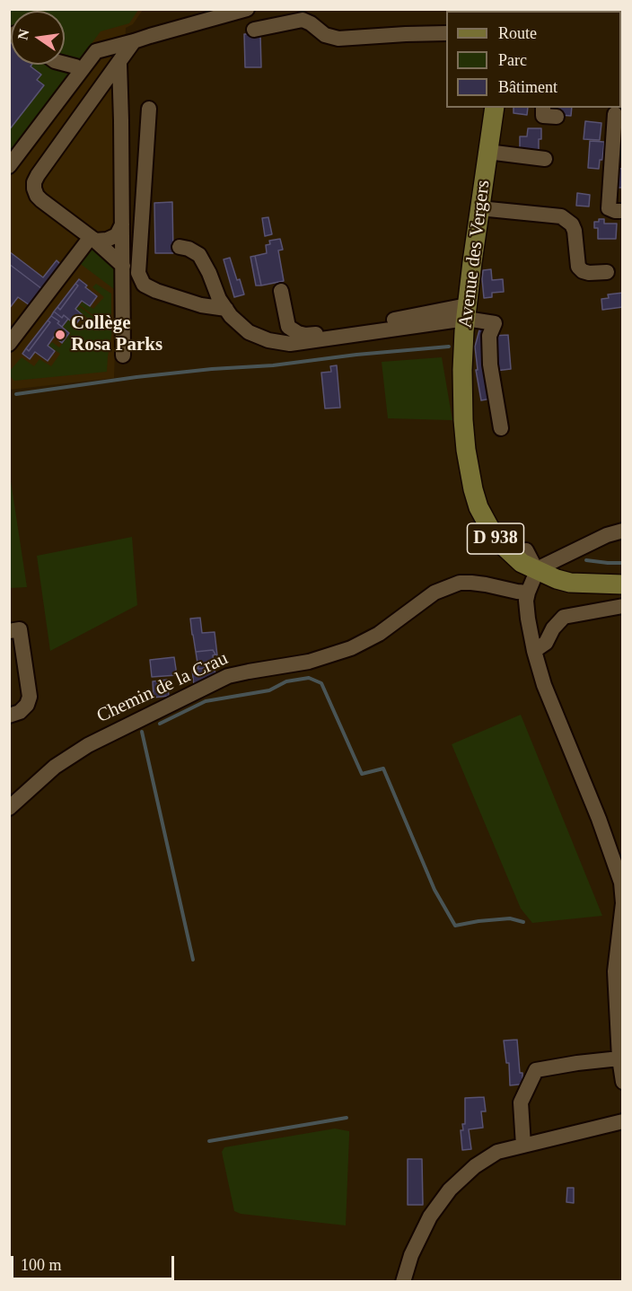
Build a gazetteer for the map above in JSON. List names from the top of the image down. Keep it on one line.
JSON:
{"streets":{"main road":["Avenue des Vergers","D 938"],"street":["Chemin de la Crau"]},"crossings":[["Avenue des Vergers","D 938"]],"places":["Collège Rosa Parks"],"legend":["Route","Parc","Bâtiment"],"scale_bar":"100 m","north":"left"}
